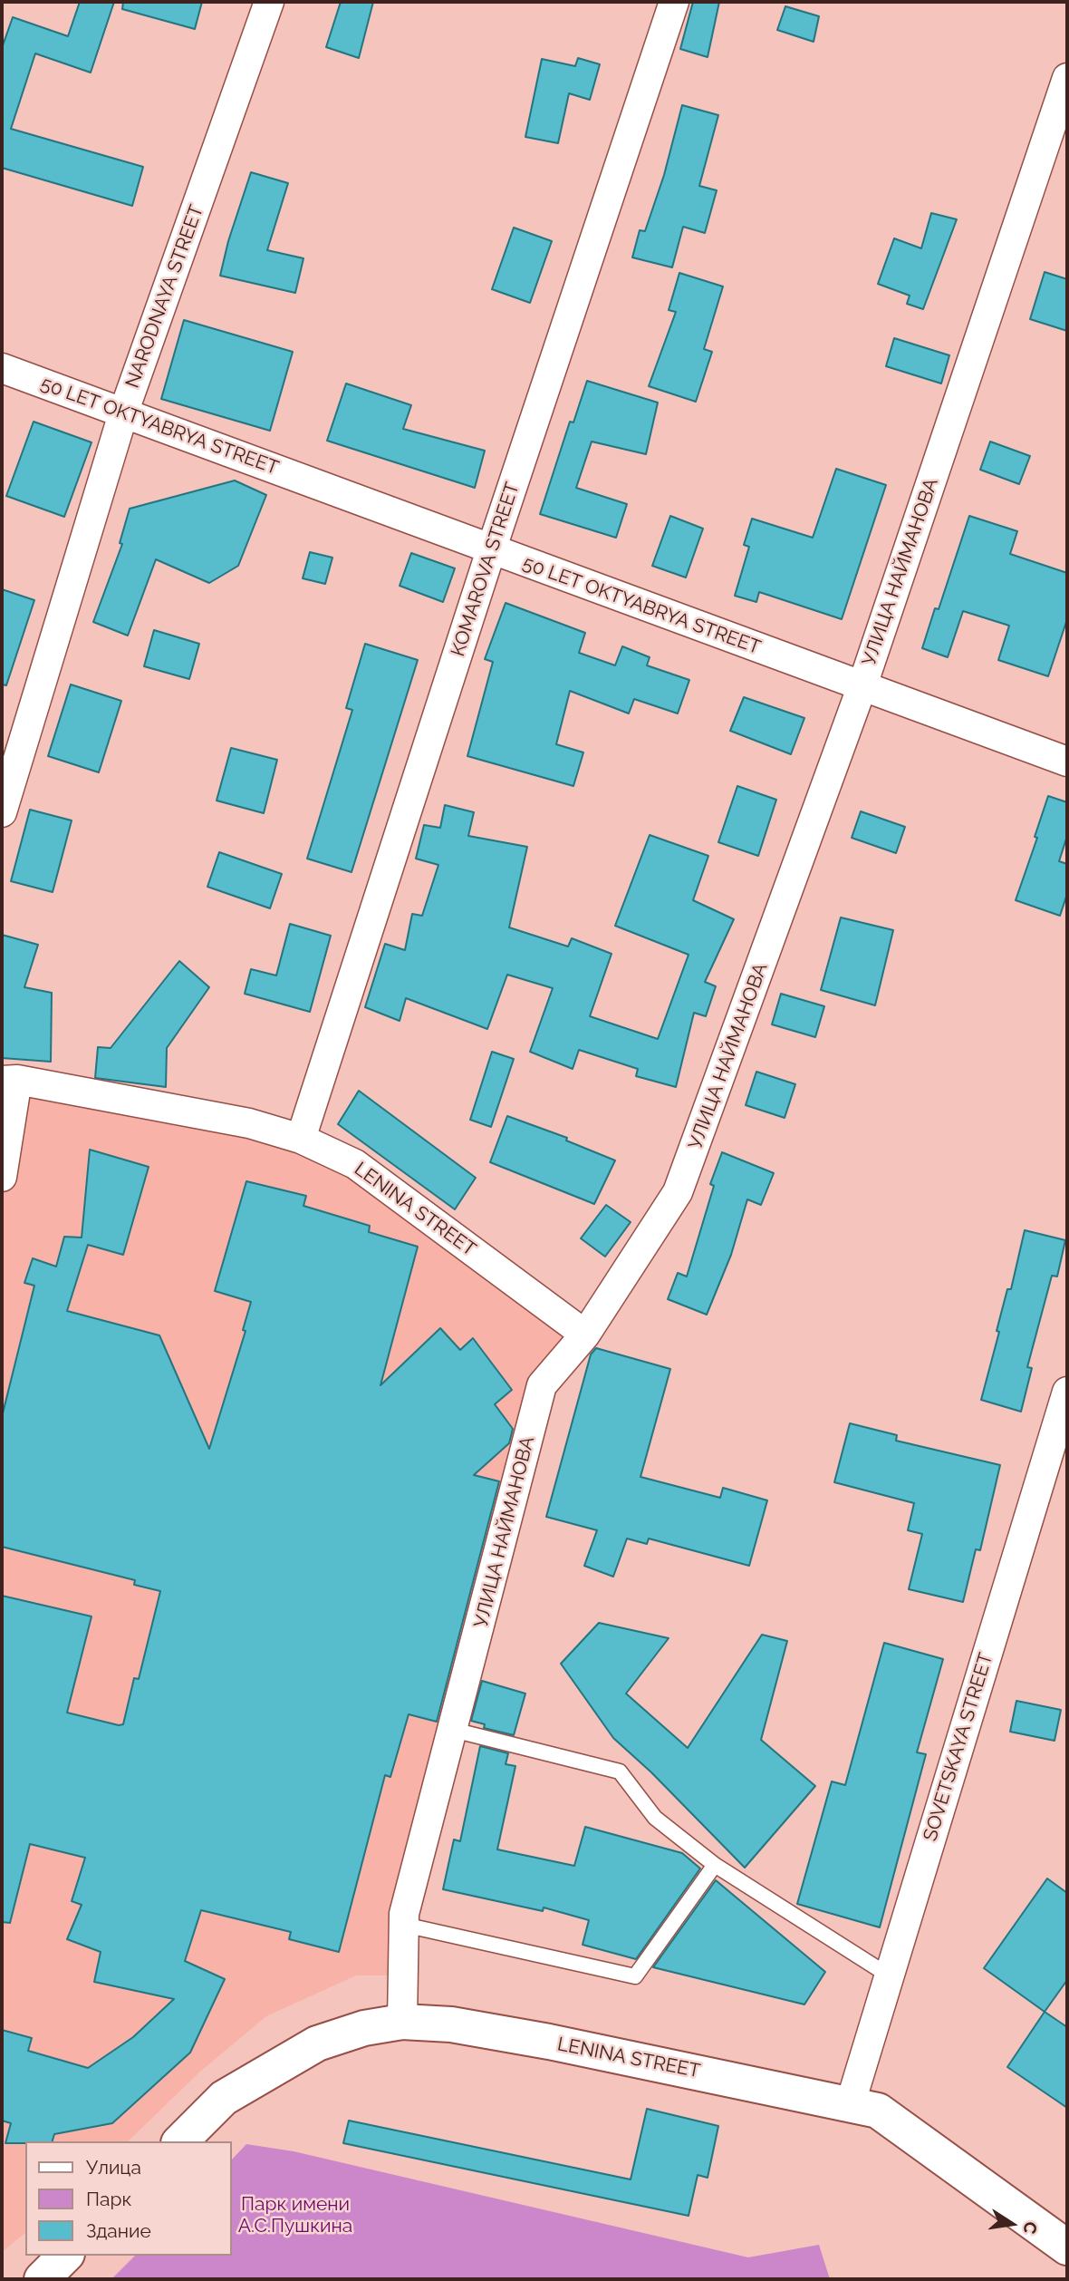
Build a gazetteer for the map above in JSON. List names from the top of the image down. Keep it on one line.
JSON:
{"streets":{"street":["NARODNAYA STREET","50 LET OKTYABRYA STREET","KOMAROVA STREET","УЛИЦА НАЙМАНОВА","LENINA STREET","SOVETSKAYA STREET"]},"crossings":[["NARODNAYA STREET","50 LET OKTYABRYA STREET"],["50 LET OKTYABRYA STREET","KOMAROVA STREET"],["50 LET OKTYABRYA STREET","УЛИЦА НАЙМАНОВА"],["KOMAROVA STREET","LENINA STREET"],["УЛИЦА НАЙМАНОВА","LENINA STREET"],["LENINA STREET","SOVETSKAYA STREET"]],"parks":["Парк имени А.С.Пушкина"],"legend":["Улица","Парк","Здание"],"north":"right"}
